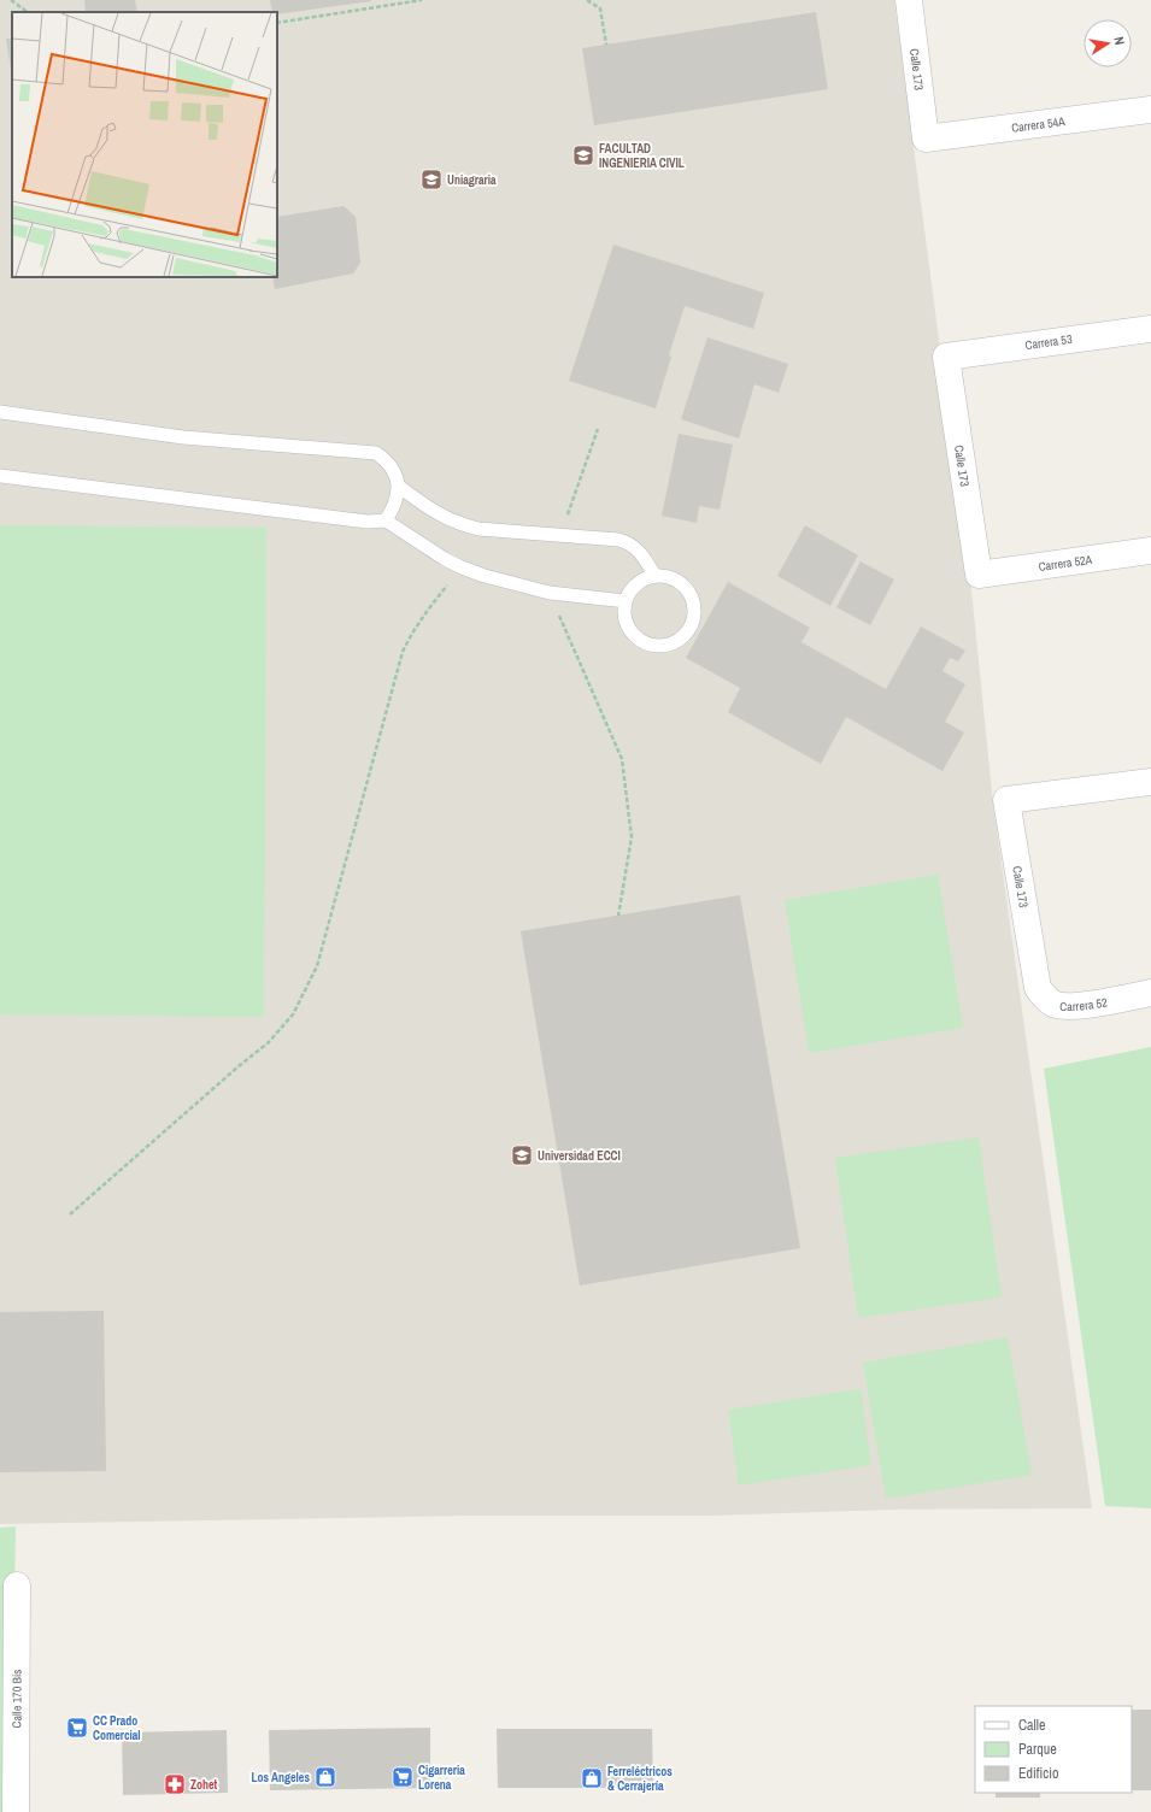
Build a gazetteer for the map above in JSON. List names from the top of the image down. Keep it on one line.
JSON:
{"streets":{"street":["Calle 173","Carrera 54A","Carrera 53","Carrera 52A","Carrera 52","Calle 170 Bis"]},"crossings":[["Calle 173","Carrera 54A"],["Calle 173","Carrera 53"],["Calle 173","Carrera 52A"],["Calle 173","Carrera 52"]],"places":{"school or university":["FACULTAD INGENIERIA CIVIL","Uniagraria","Universidad ECCI"],"supermarket":["CC Prado Comercial","Cigarreria Lorena"],"shop":["Los Angeles","Ferreléctricos & Cerrajería"],"pharmacy":["Zohet"]},"legend":["Calle","Parque","Edificio"],"north":"right"}
